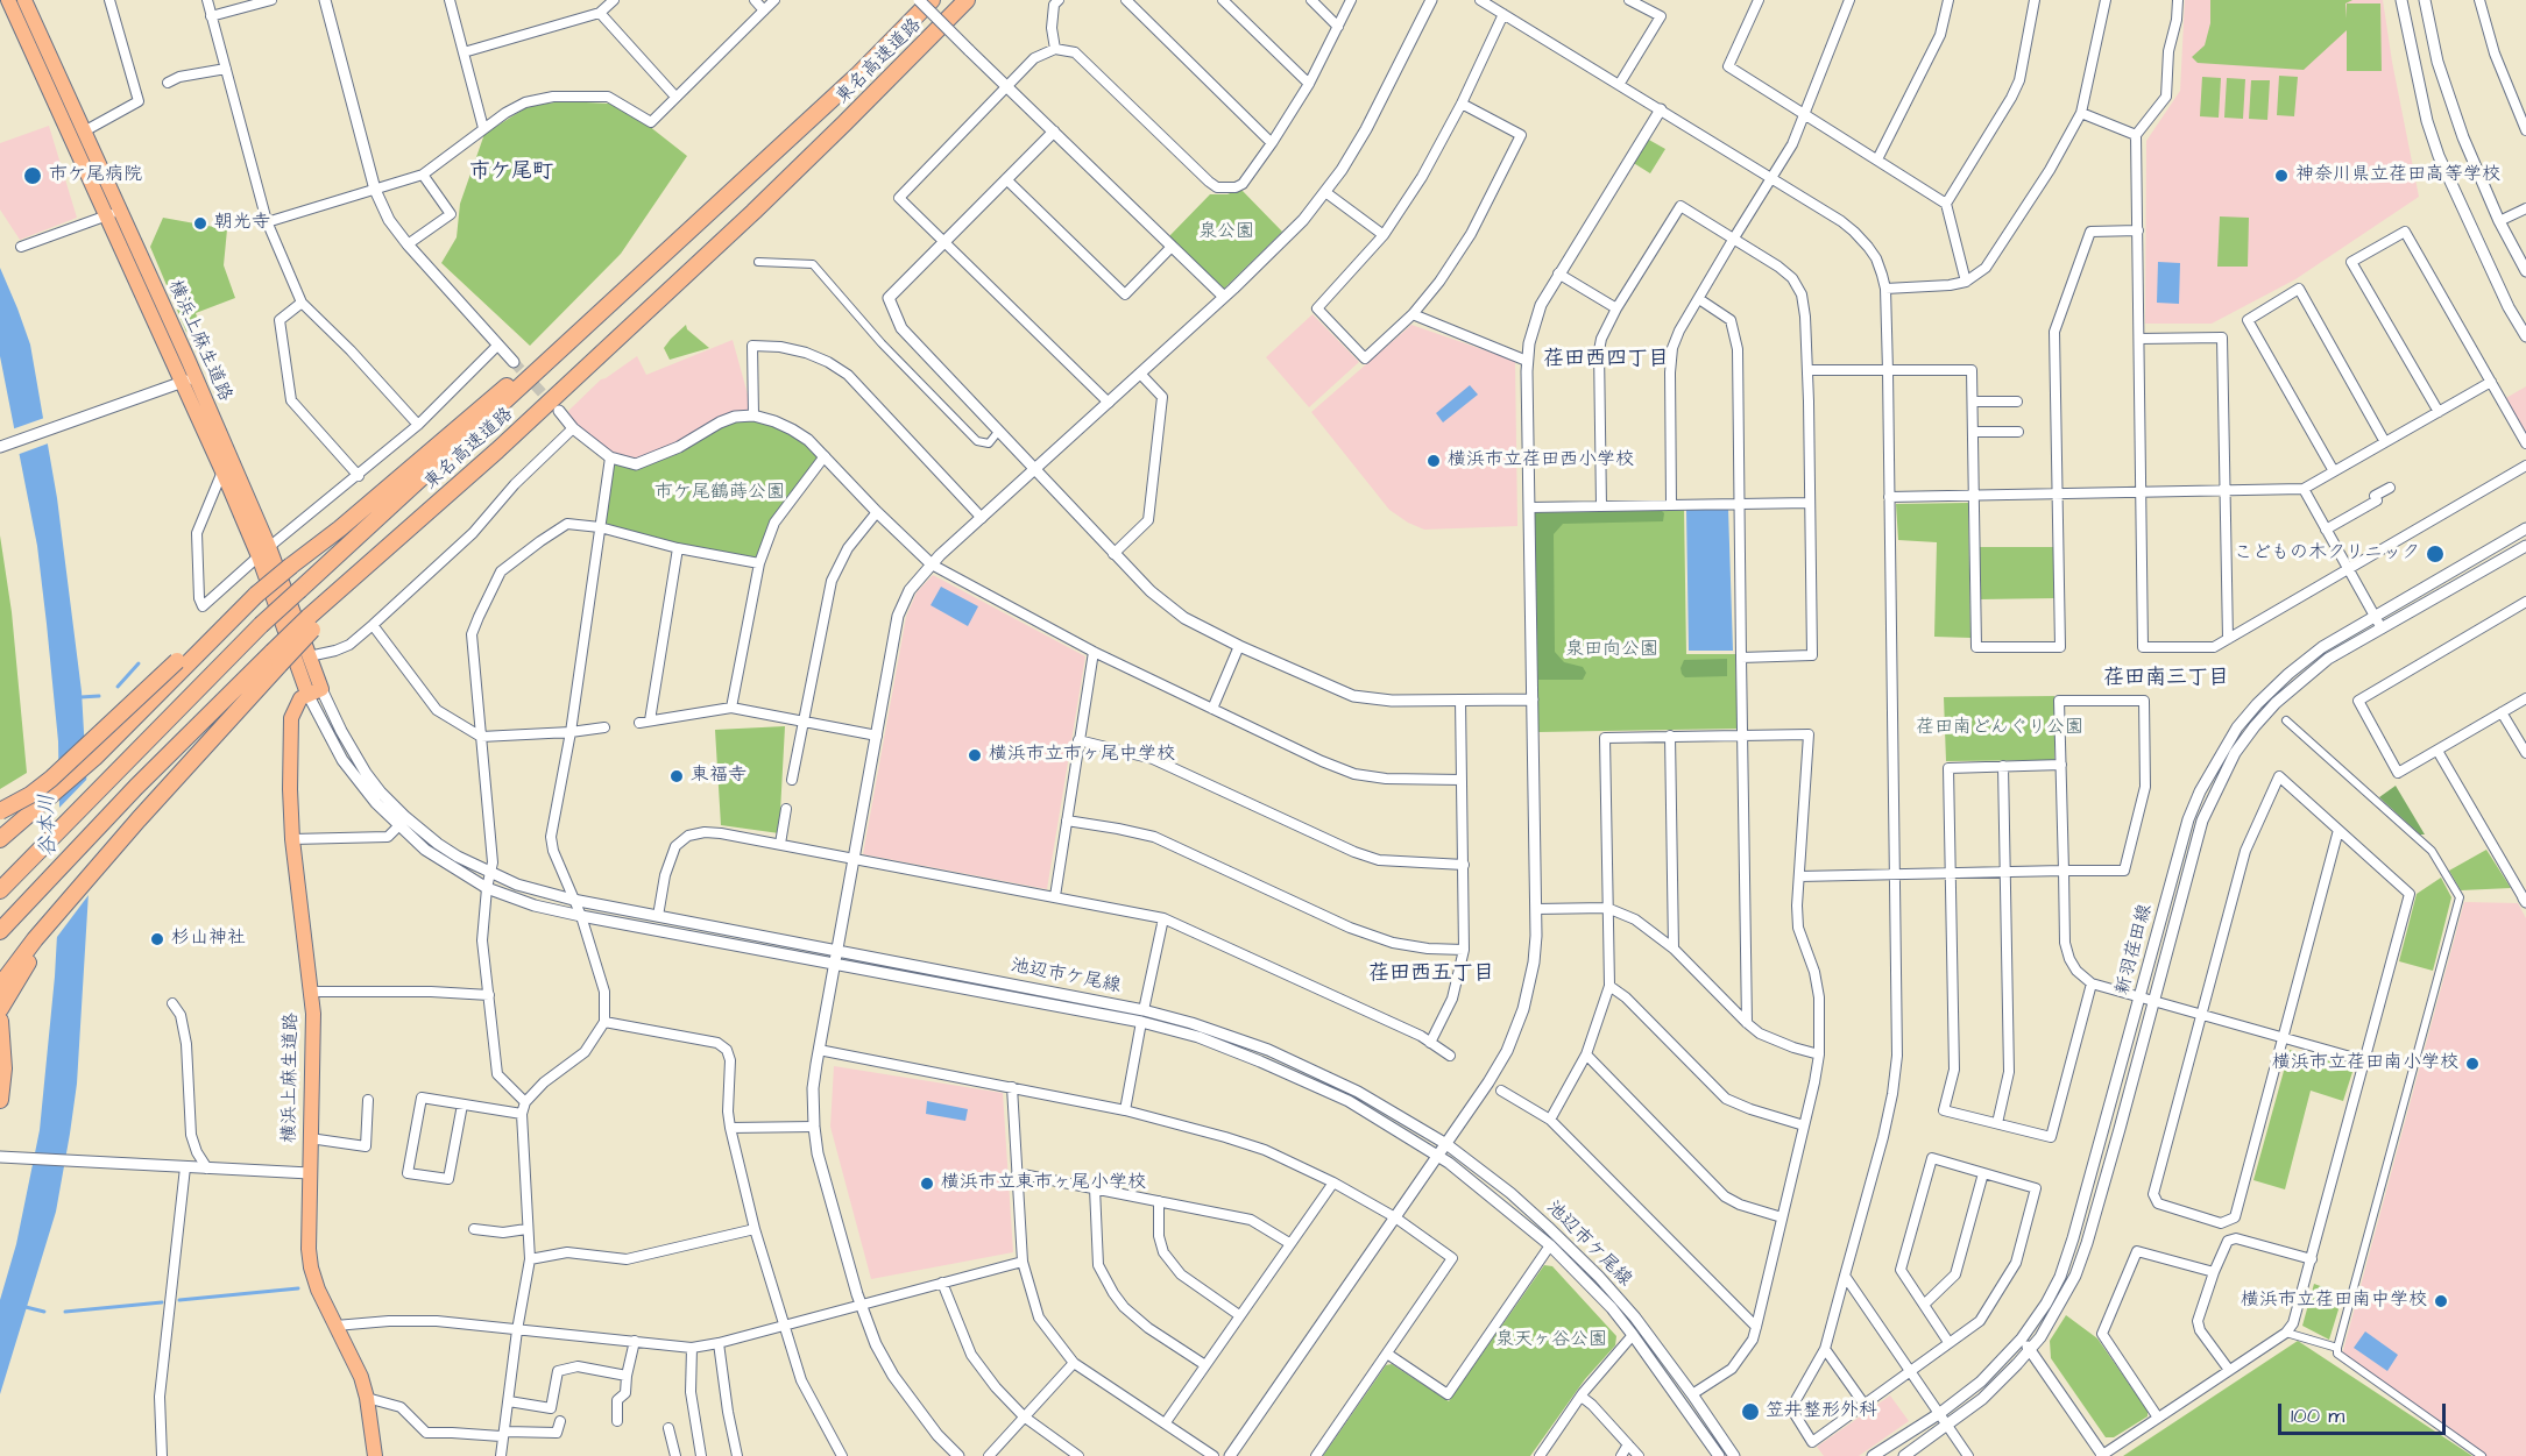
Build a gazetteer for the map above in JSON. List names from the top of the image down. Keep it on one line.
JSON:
{"streets":{"highway":["東名高速道路"],"main road":["横浜上麻生道路"],"street":["新羽荏田線","池辺市ケ尾線"]},"crossings":[["横浜上麻生道路","池辺市ケ尾線"]],"districts":["市ケ尾町","荏田西四丁目","荏田南三丁目","荏田西五丁目"],"water":["谷本川"],"parks":["泉公園","市ケ尾鶴蒔公園","泉田向公園","荏田南どんぐり公園","泉天ヶ谷公園"],"places":["市ケ尾病院","神奈川県立荏田高等学校","朝光寺","横浜市立荏田西小学校","こどもの木クリニック","横浜市立市ヶ尾中学校","東福寺","杉山神社","横浜市立荏田南小学校","横浜市立東市ヶ尾小学校","横浜市立荏田南中学校","笠井整形外科"],"scale_bar":"100 m"}
